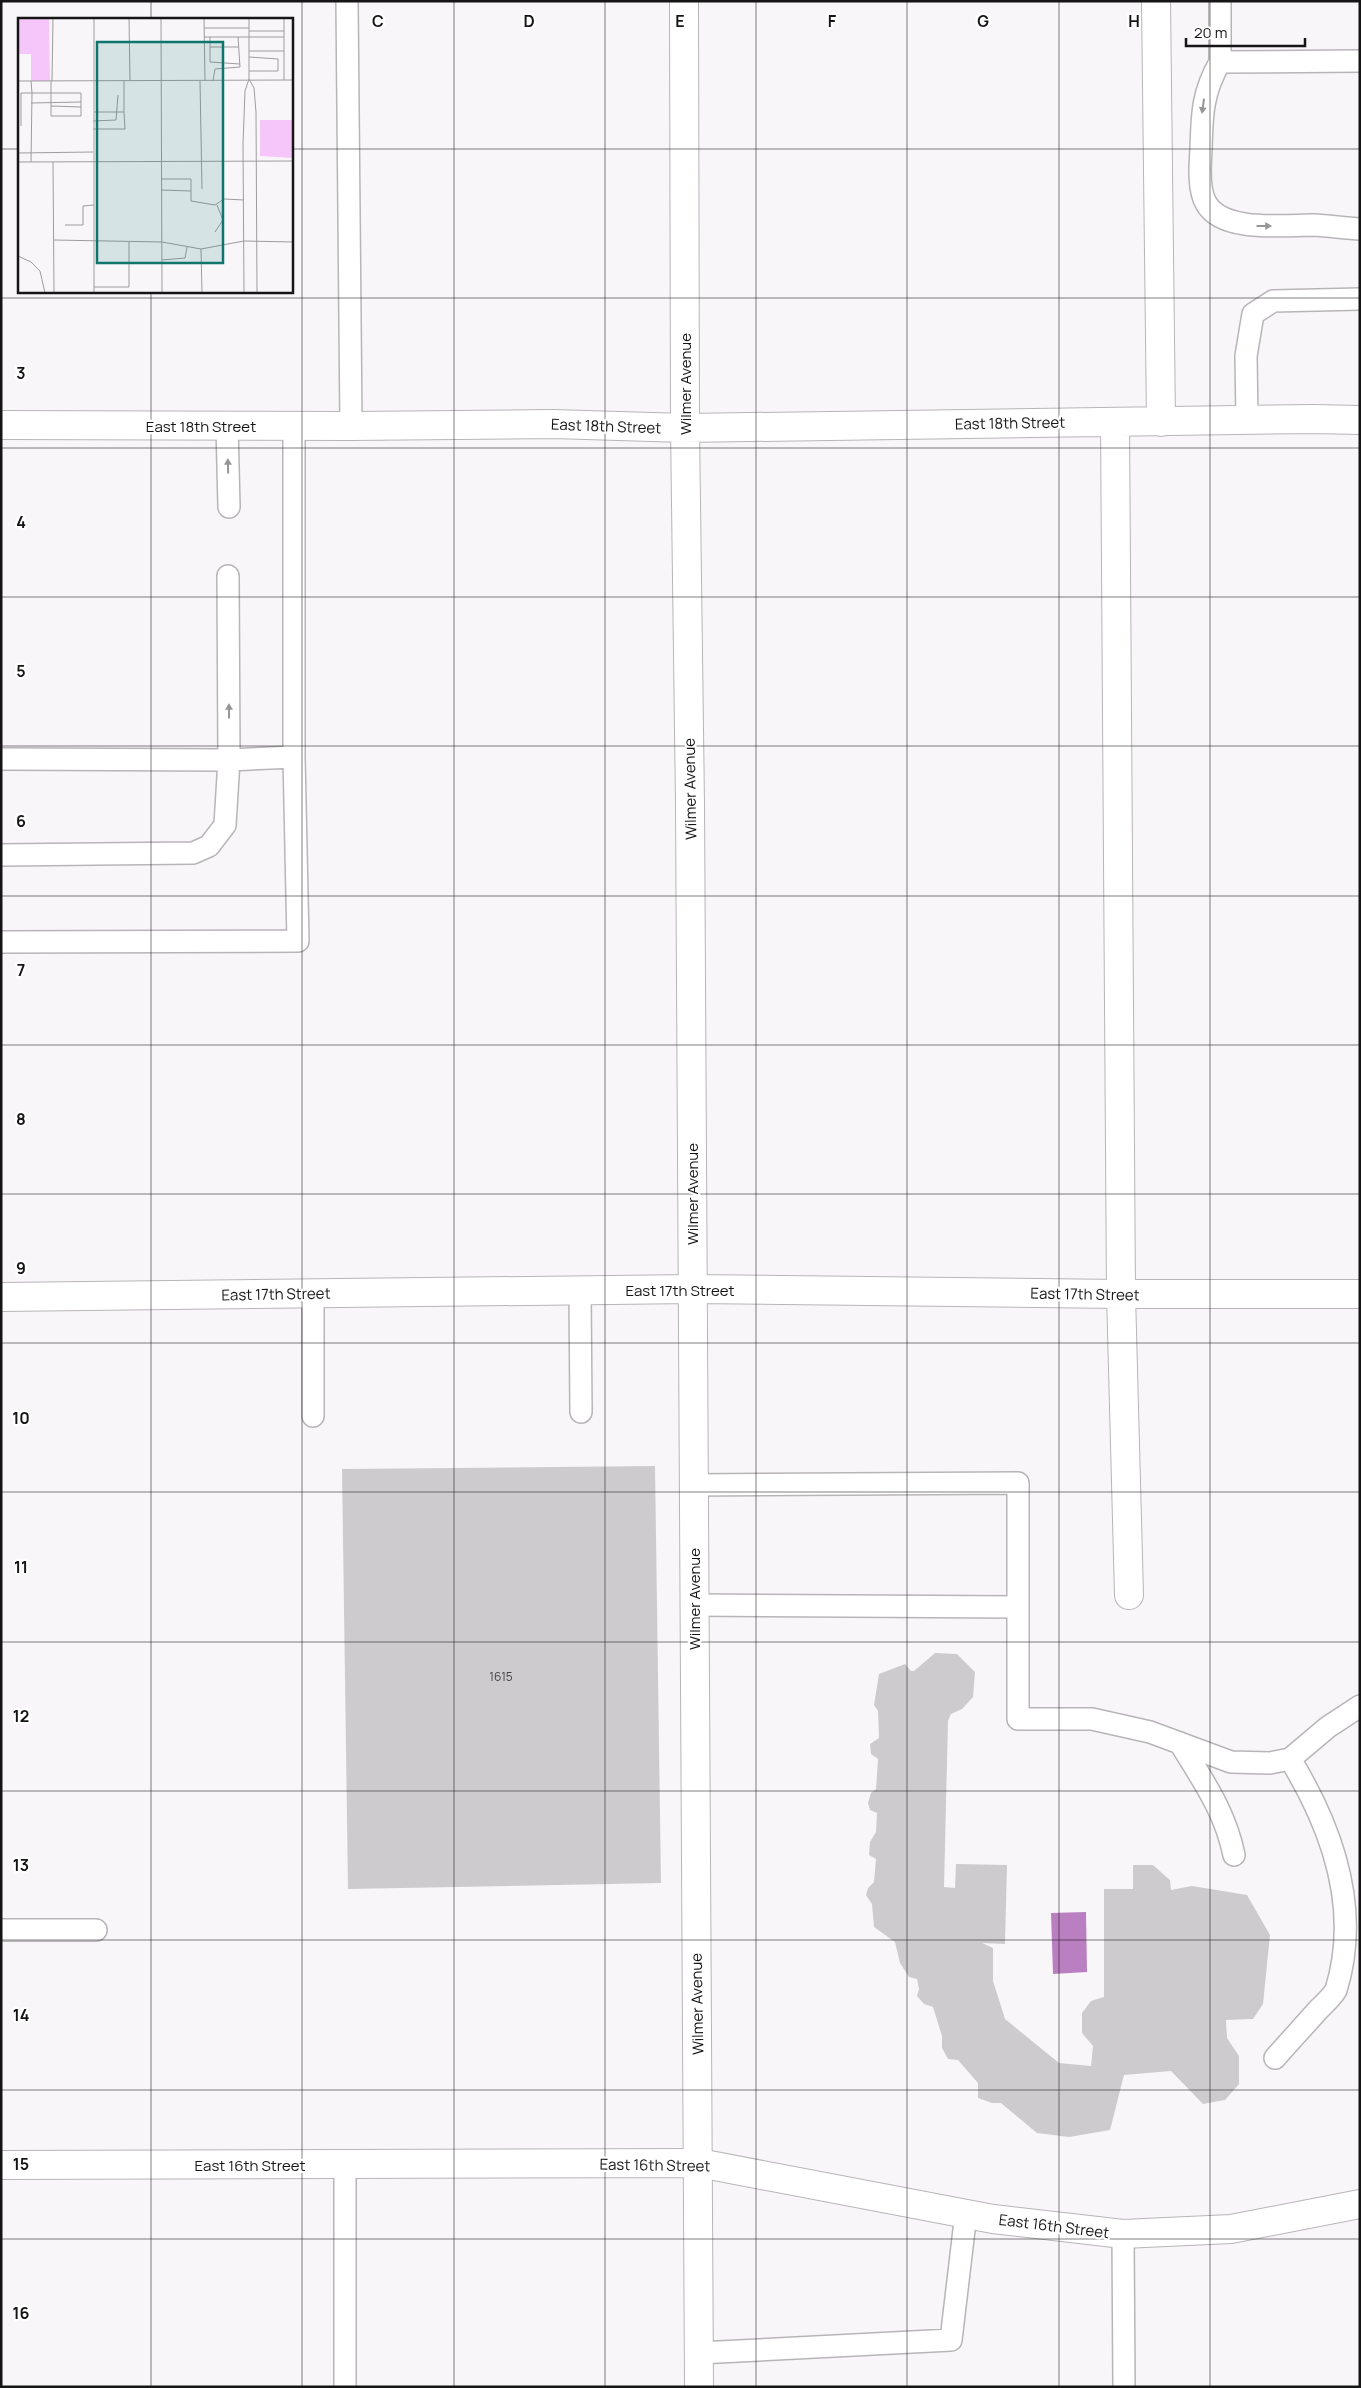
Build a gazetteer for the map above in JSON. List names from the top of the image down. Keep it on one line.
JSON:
{"streets":{"street":["Wilmer Avenue","East 18th Street","East 17th Street","East 16th Street"]},"crossings":[["Wilmer Avenue","East 18th Street"],["Wilmer Avenue","East 17th Street"],["Wilmer Avenue","East 16th Street"]],"house_numbers":["1615"],"scale_bar":"20 m","grid":{"columns":["C","D","E","F","G","H"],"rows":["3","4","5","6","7","8","9","10","11","12","13","14","15","16"]}}
